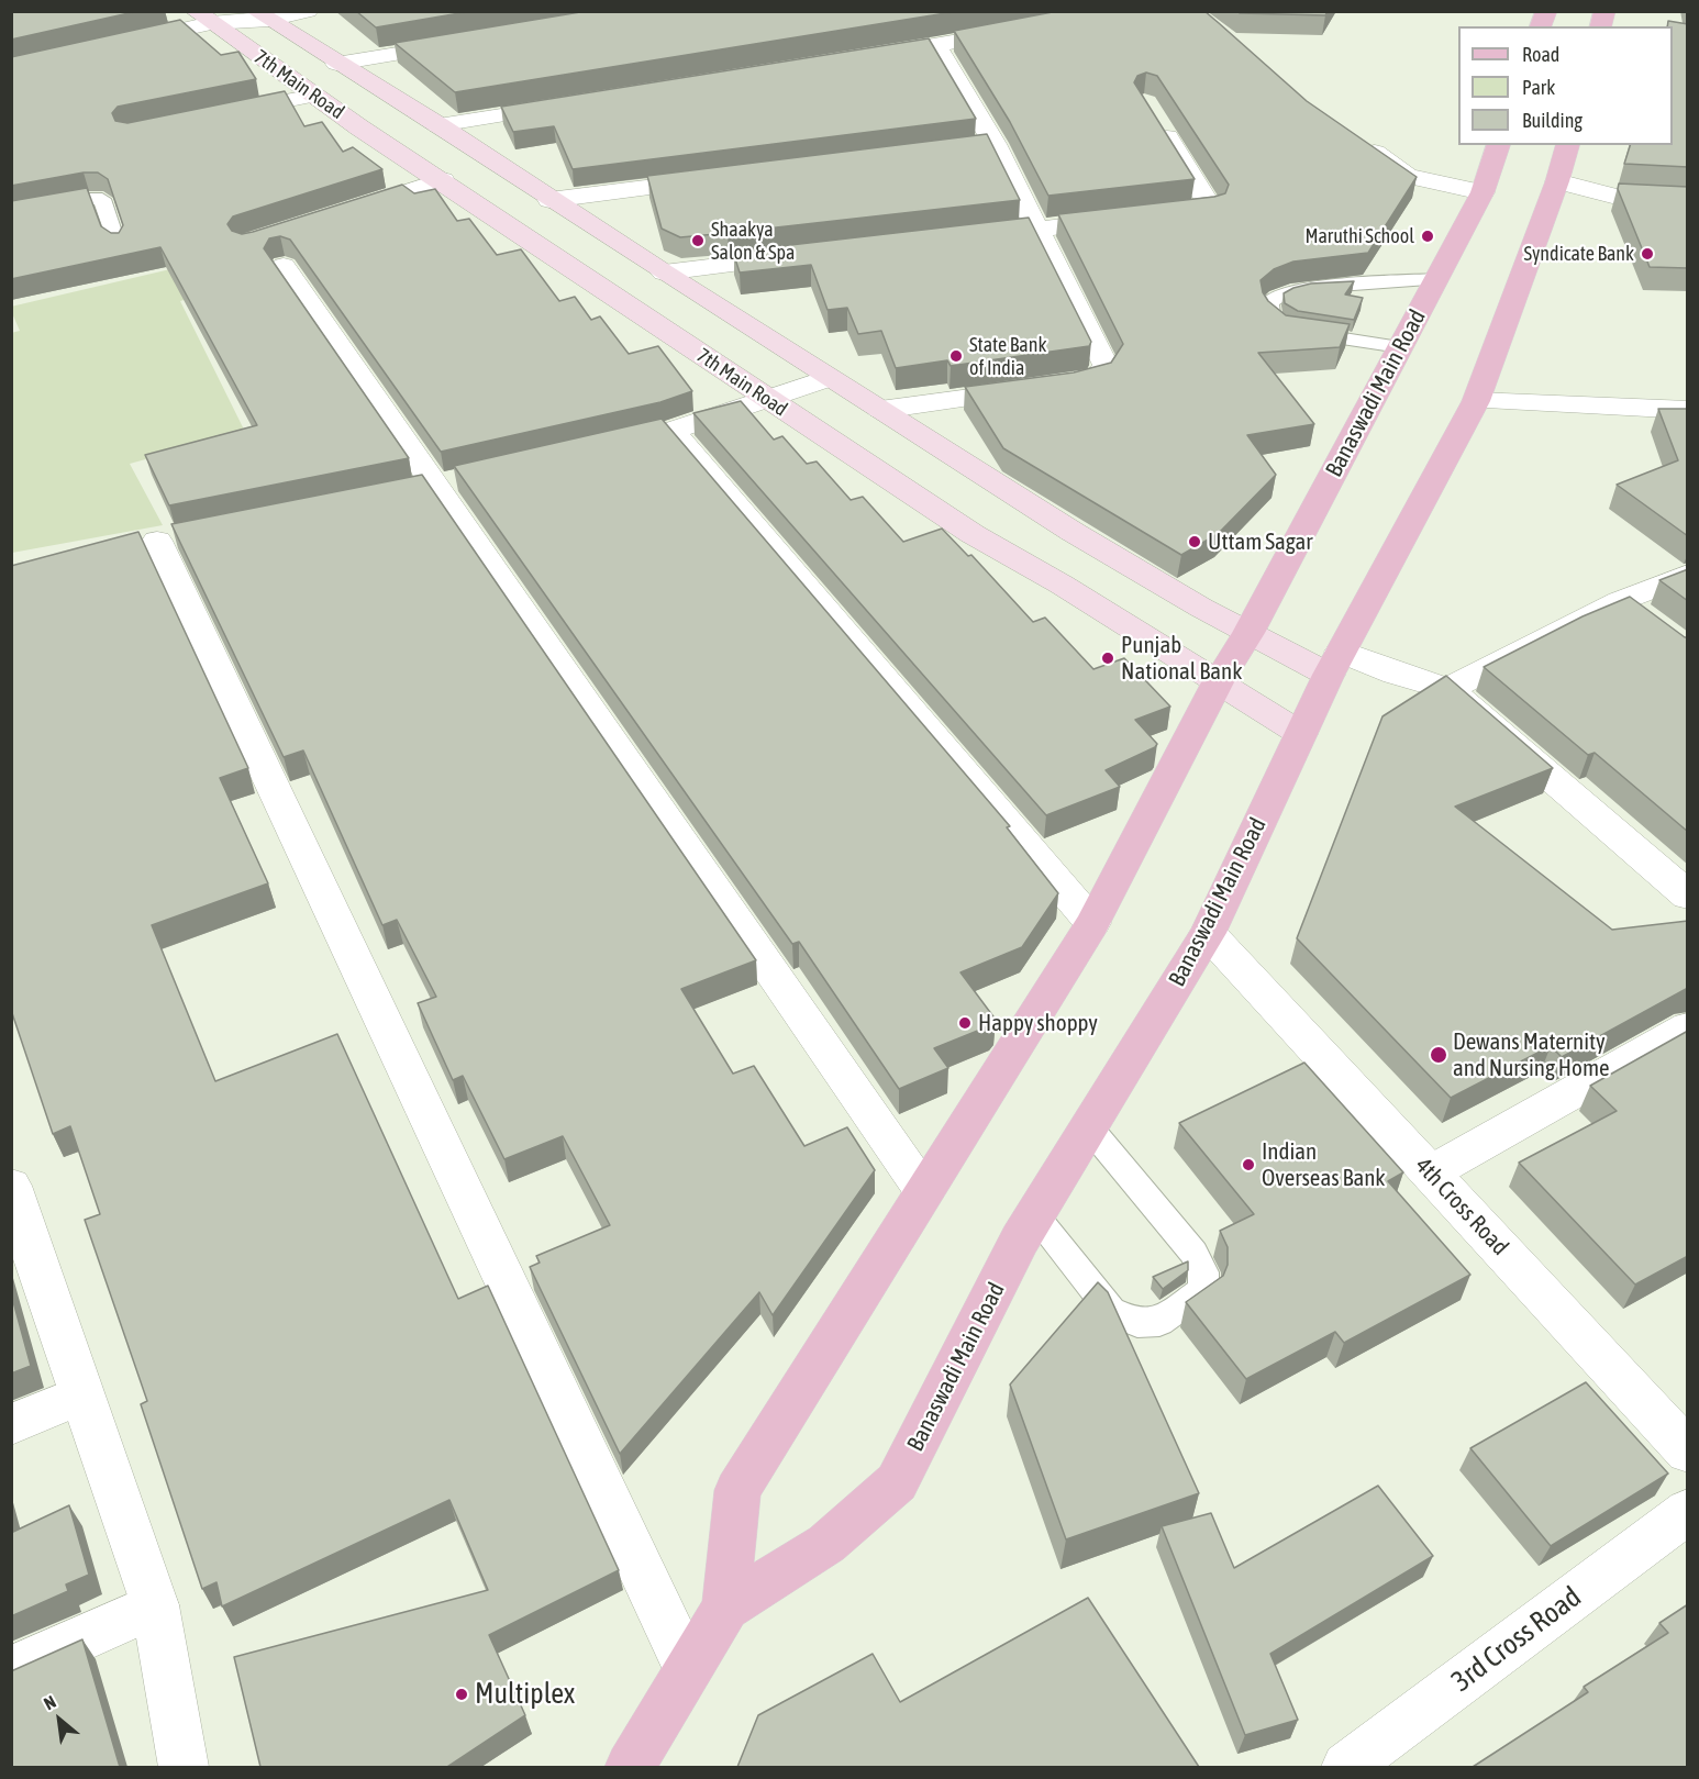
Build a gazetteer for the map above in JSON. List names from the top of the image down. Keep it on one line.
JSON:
{"streets":{"main road":["7th Main Road","Banaswadi Main Road"],"street":["4th Cross Road","3rd Cross Road"]},"crossings":[["7th Main Road","Banaswadi Main Road"],["Banaswadi Main Road","4th Cross Road"]],"places":["Maruthi School","Shaakya Salon & Spa","Syndicate Bank","State Bank of India","Uttam Sagar","Punjab National Bank","Happy shoppy","Dewans Maternity and Nursing Home","Indian Overseas Bank","Multiplex"],"legend":["Road","Park","Building"],"north":"top left"}
